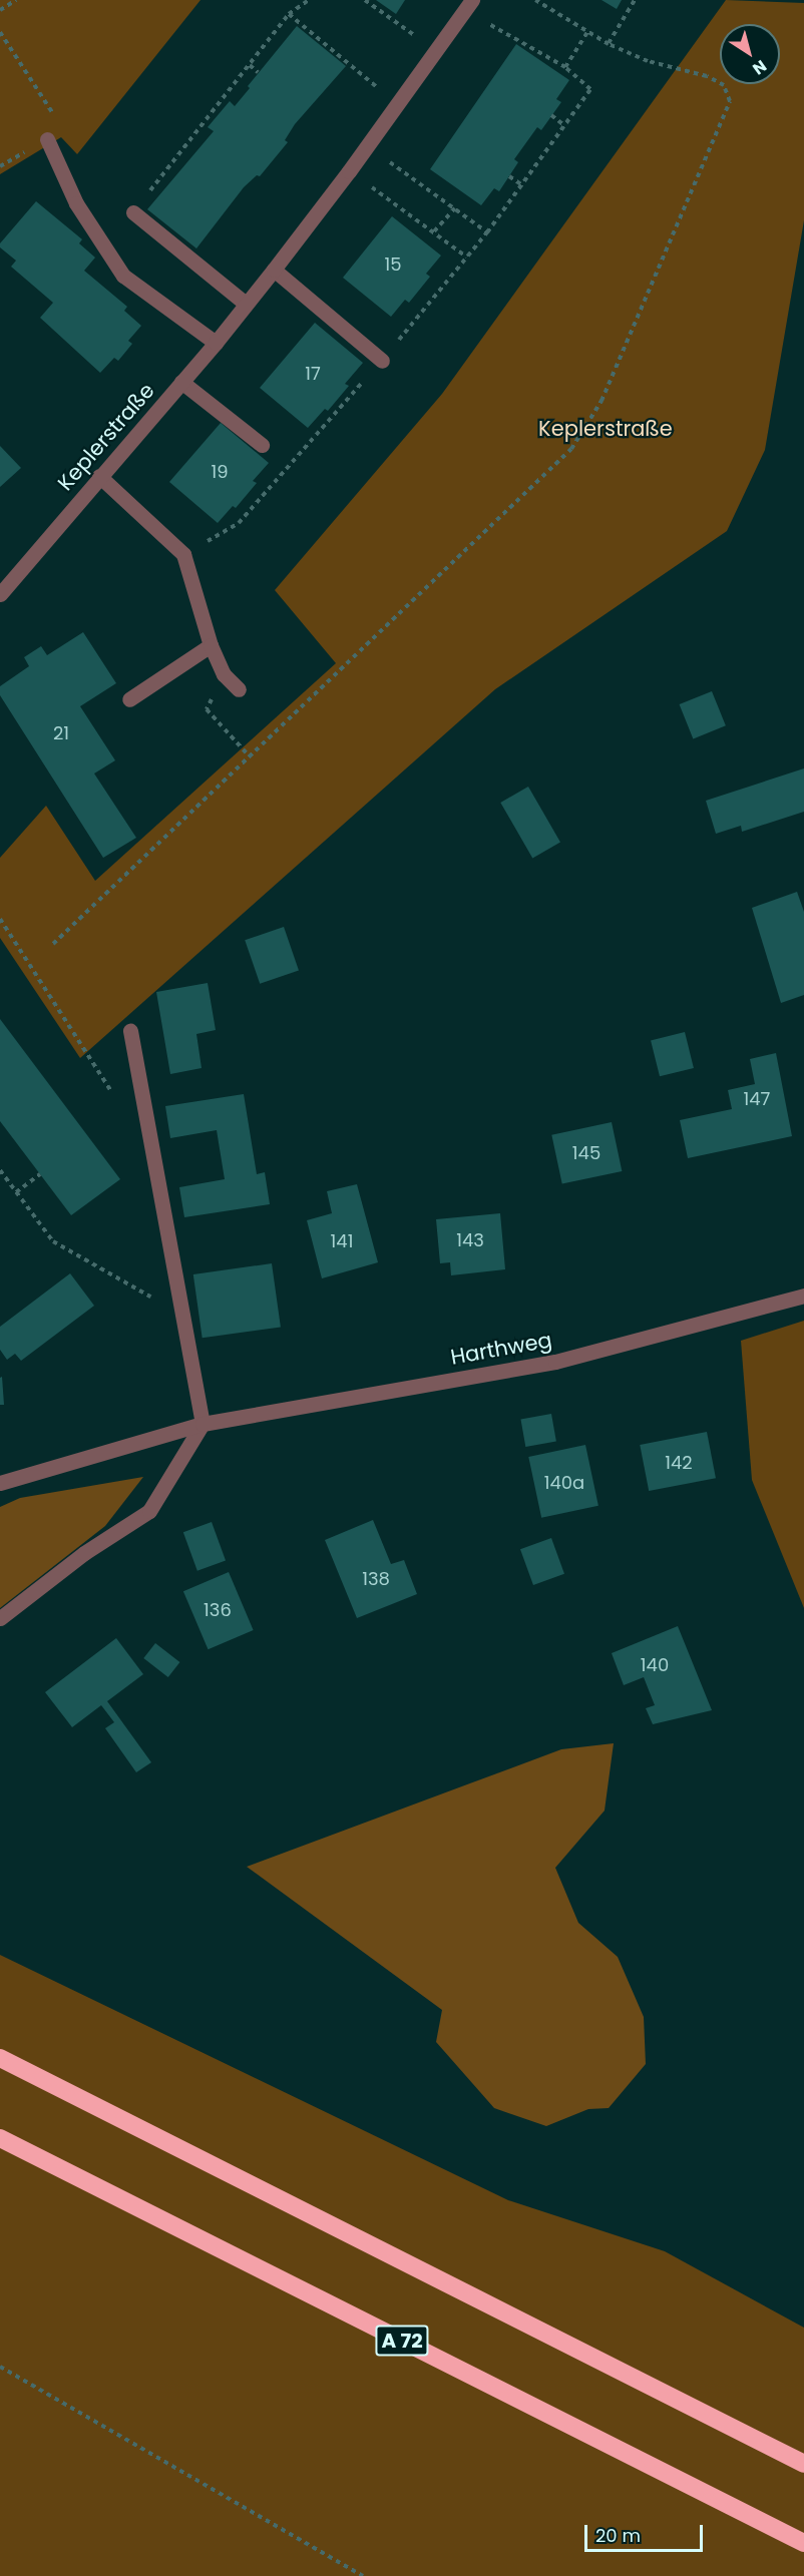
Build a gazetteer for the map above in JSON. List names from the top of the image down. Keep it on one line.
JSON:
{"streets":{"highway":["A 72"],"street":["Keplerstraße","Harthweg"]},"parks":["Keplerstraße"],"house_numbers":["15","17","19","21","147","145","143","141","142","140a","138","136","140"],"scale_bar":"20 m","north":"bottom right"}
